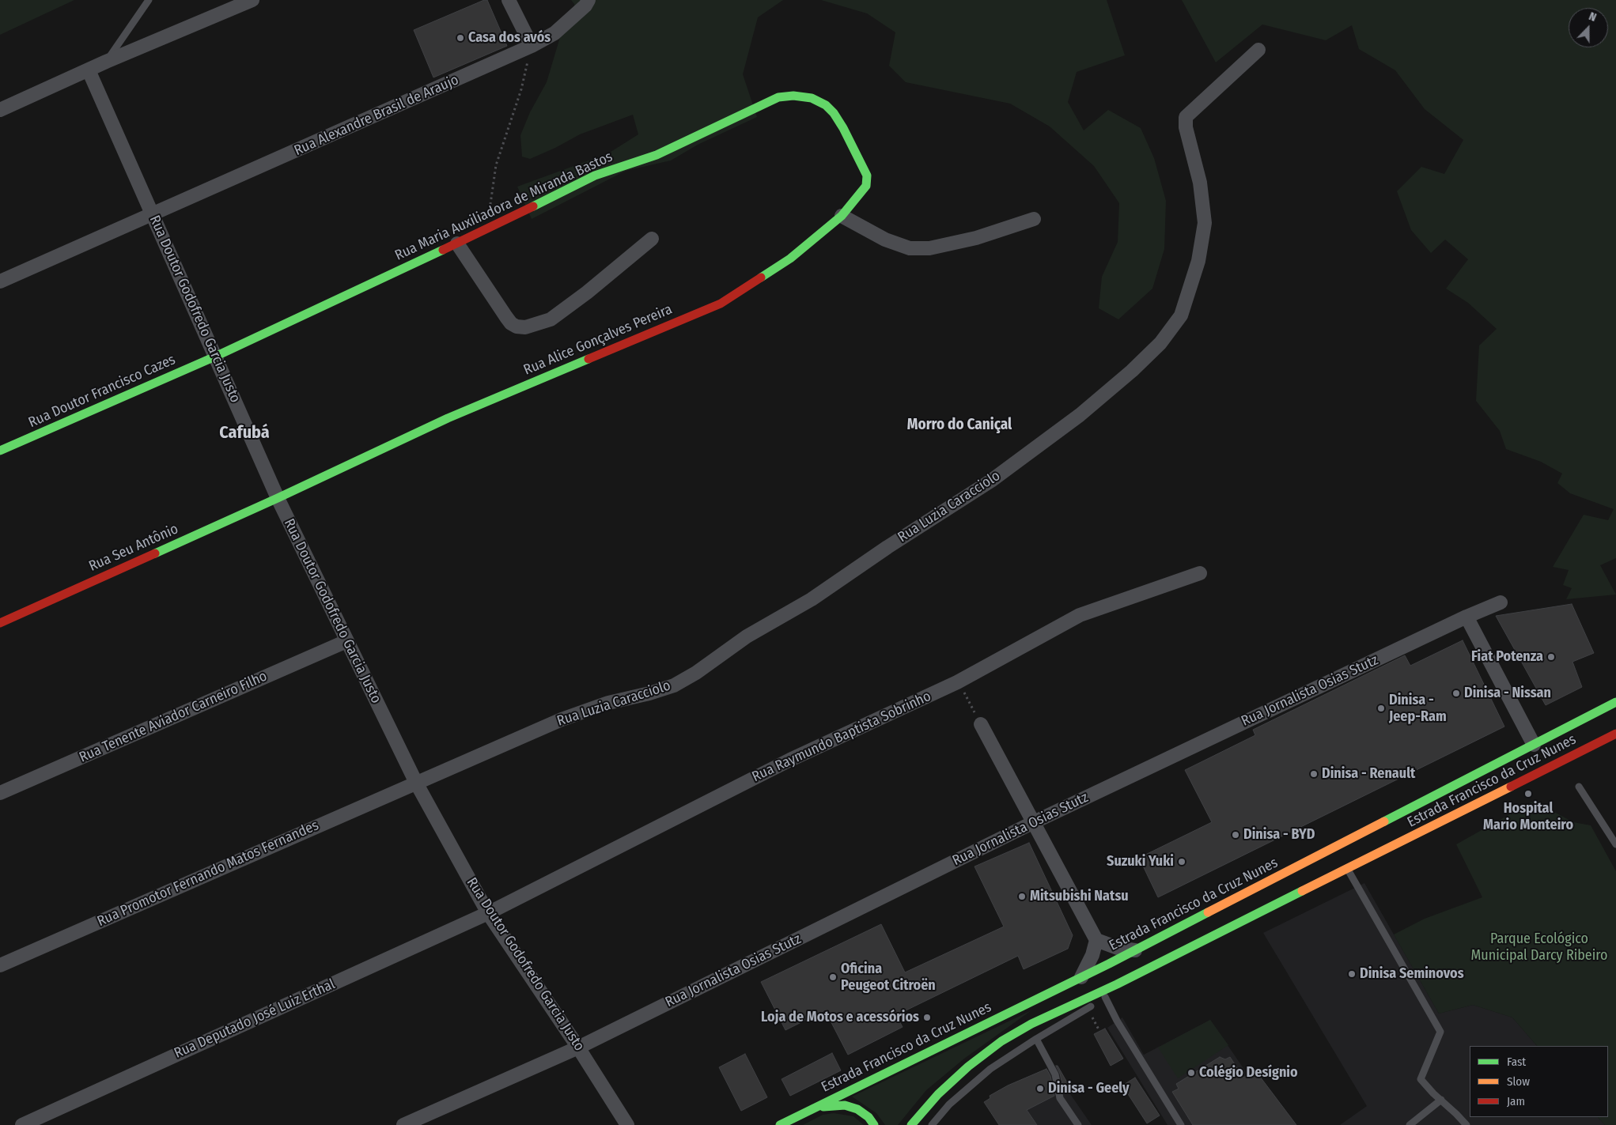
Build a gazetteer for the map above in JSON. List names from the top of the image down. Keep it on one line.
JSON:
{"streets":{"street":["Rua Alexandre Brasil de Araujo","Rua Maria Auxiliadora de Miranda Bastos","Rua Doutor Godofredo Garcia Justo","Rua Alice Gonçalves Pereira","Rua Doutor Francisco Cazes","Rua Luzia Caracciolo","Rua Seu Antônio","Rua Jornalista Osias Stutz","Rua Tenente Aviador Carneiro Filho","Rua Raymundo Baptista Sobrinho","Estrada Francisco da Cruz Nunes","Rua Promotor Fernando Matos Fernandes","Rua Deputado José Luiz Erthal"]},"crossings":[["Rua Alexandre Brasil de Araujo","Rua Doutor Godofredo Garcia Justo"],["Rua Maria Auxiliadora de Miranda Bastos","Rua Doutor Godofredo Garcia Justo"],["Rua Maria Auxiliadora de Miranda Bastos","Rua Alice Gonçalves Pereira"],["Rua Maria Auxiliadora de Miranda Bastos","Rua Doutor Francisco Cazes"],["Rua Doutor Godofredo Garcia Justo","Rua Alice Gonçalves Pereira"],["Rua Doutor Godofredo Garcia Justo","Rua Doutor Francisco Cazes"],["Rua Doutor Godofredo Garcia Justo","Rua Luzia Caracciolo"],["Rua Doutor Godofredo Garcia Justo","Rua Seu Antônio"],["Rua Doutor Godofredo Garcia Justo","Rua Jornalista Osias Stutz"],["Rua Doutor Godofredo Garcia Justo","Rua Tenente Aviador Carneiro Filho"],["Rua Doutor Godofredo Garcia Justo","Rua Raymundo Baptista Sobrinho"],["Rua Doutor Godofredo Garcia Justo","Rua Promotor Fernando Matos Fernandes"],["Rua Doutor Godofredo Garcia Justo","Rua Deputado José Luiz Erthal"],["Rua Alice Gonçalves Pereira","Rua Seu Antônio"],["Rua Luzia Caracciolo","Rua Promotor Fernando Matos Fernandes"],["Rua Raymundo Baptista Sobrinho","Rua Deputado José Luiz Erthal"]],"districts":["Morro do Caniçal","Cafubá"],"parks":["Parque Ecológico Municipal Darcy Ribeiro"],"places":["Casa dos avós","Fiat Potenza","Dinisa - Nissan","Dinisa - Jeep-Ram","Dinisa - Renault","Hospital Mario Monteiro","Dinisa - BYD","Suzuki Yuki","Mitsubishi Natsu","Dinisa Seminovos","Oficina Peugeot Citroën","Loja de Motos e acessórios","Colégio Desígnio","Dinisa - Geely"],"legend":["Fast","Slow","Jam"],"north":"top"}
